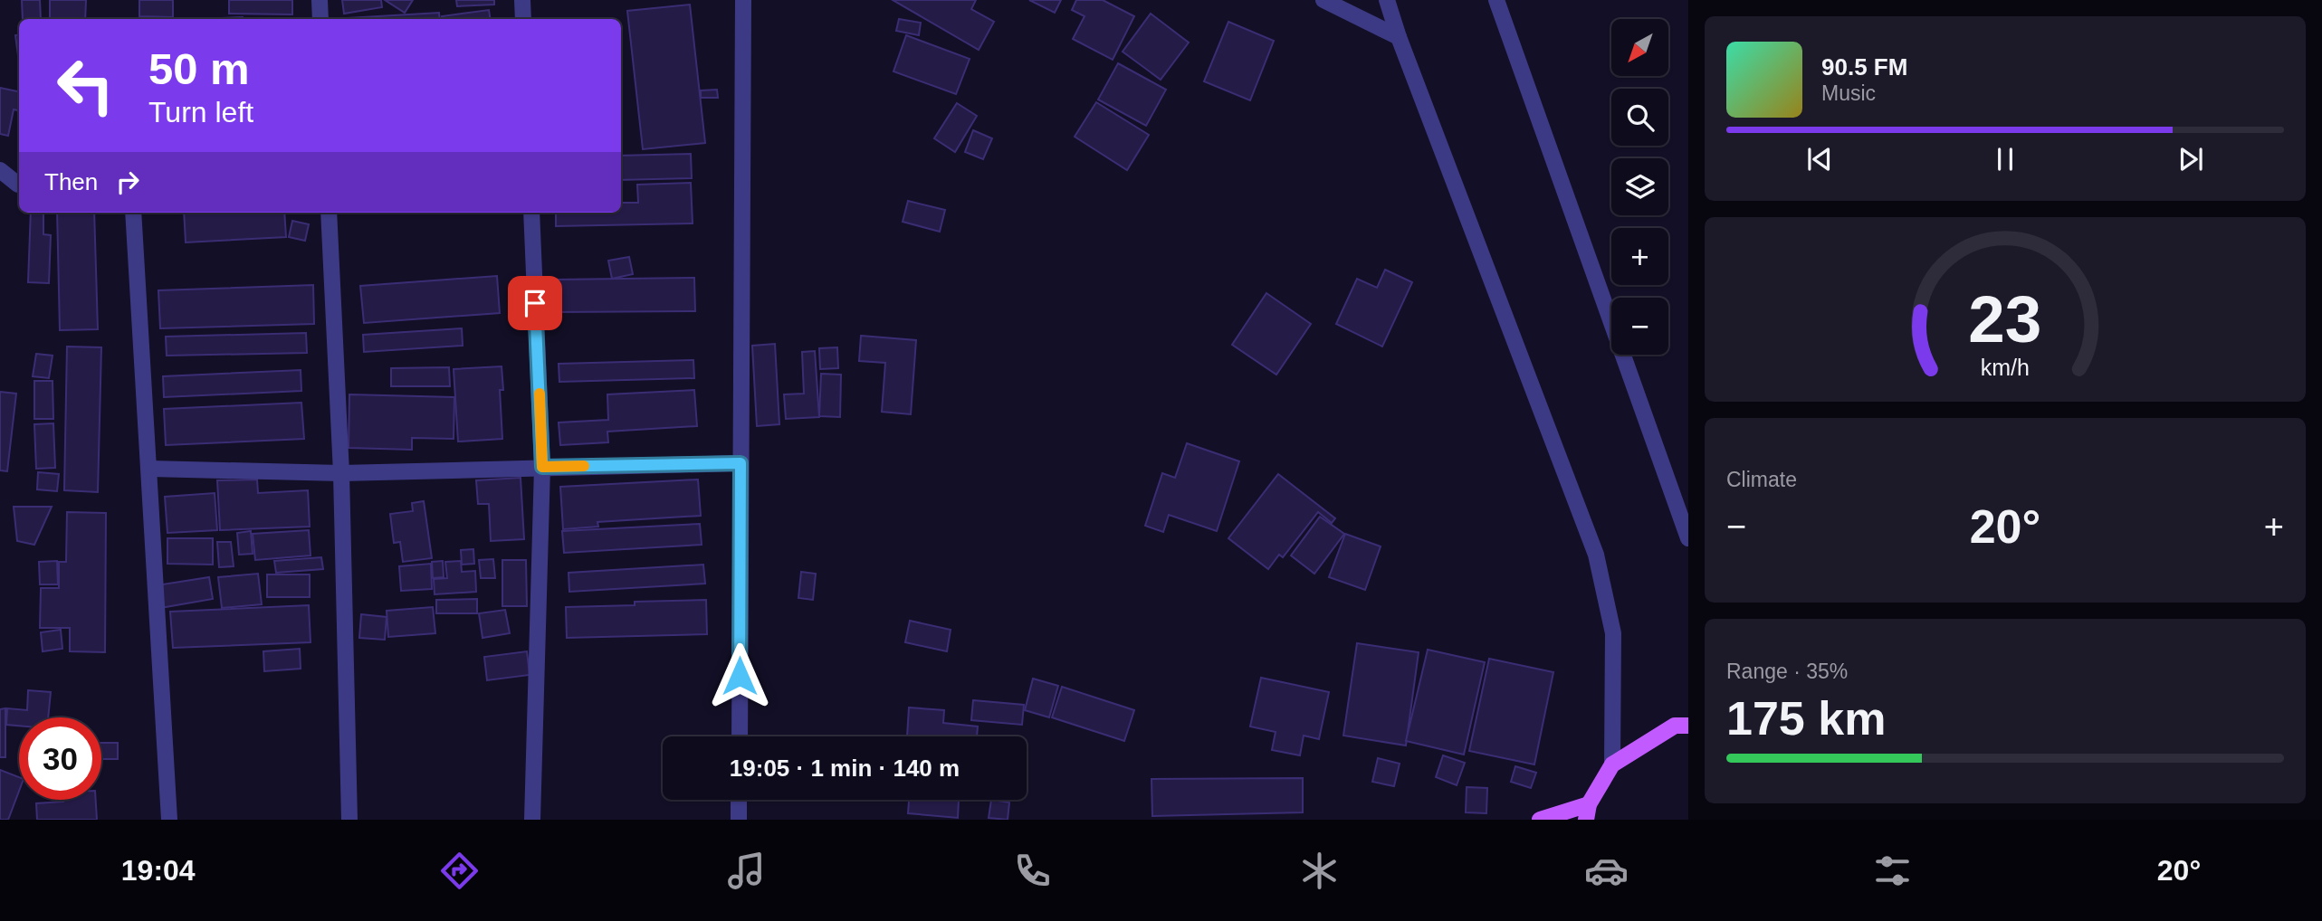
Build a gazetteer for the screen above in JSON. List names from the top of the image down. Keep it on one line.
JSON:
{"north":"bottom left","page":{"map_buttons":["+","−"],"turn":["50 m","Turn left"],"song":["90.5 FM","Music"],"then":"Then","tile":["Climate",["Range · 35%","175 km"]],"heat":["−","20°","+"],"limit":"30","trip":"19:05 · 1 min · 140 m","tabs":["19:04","20°"],"gauge":["23","km/h"]}}
